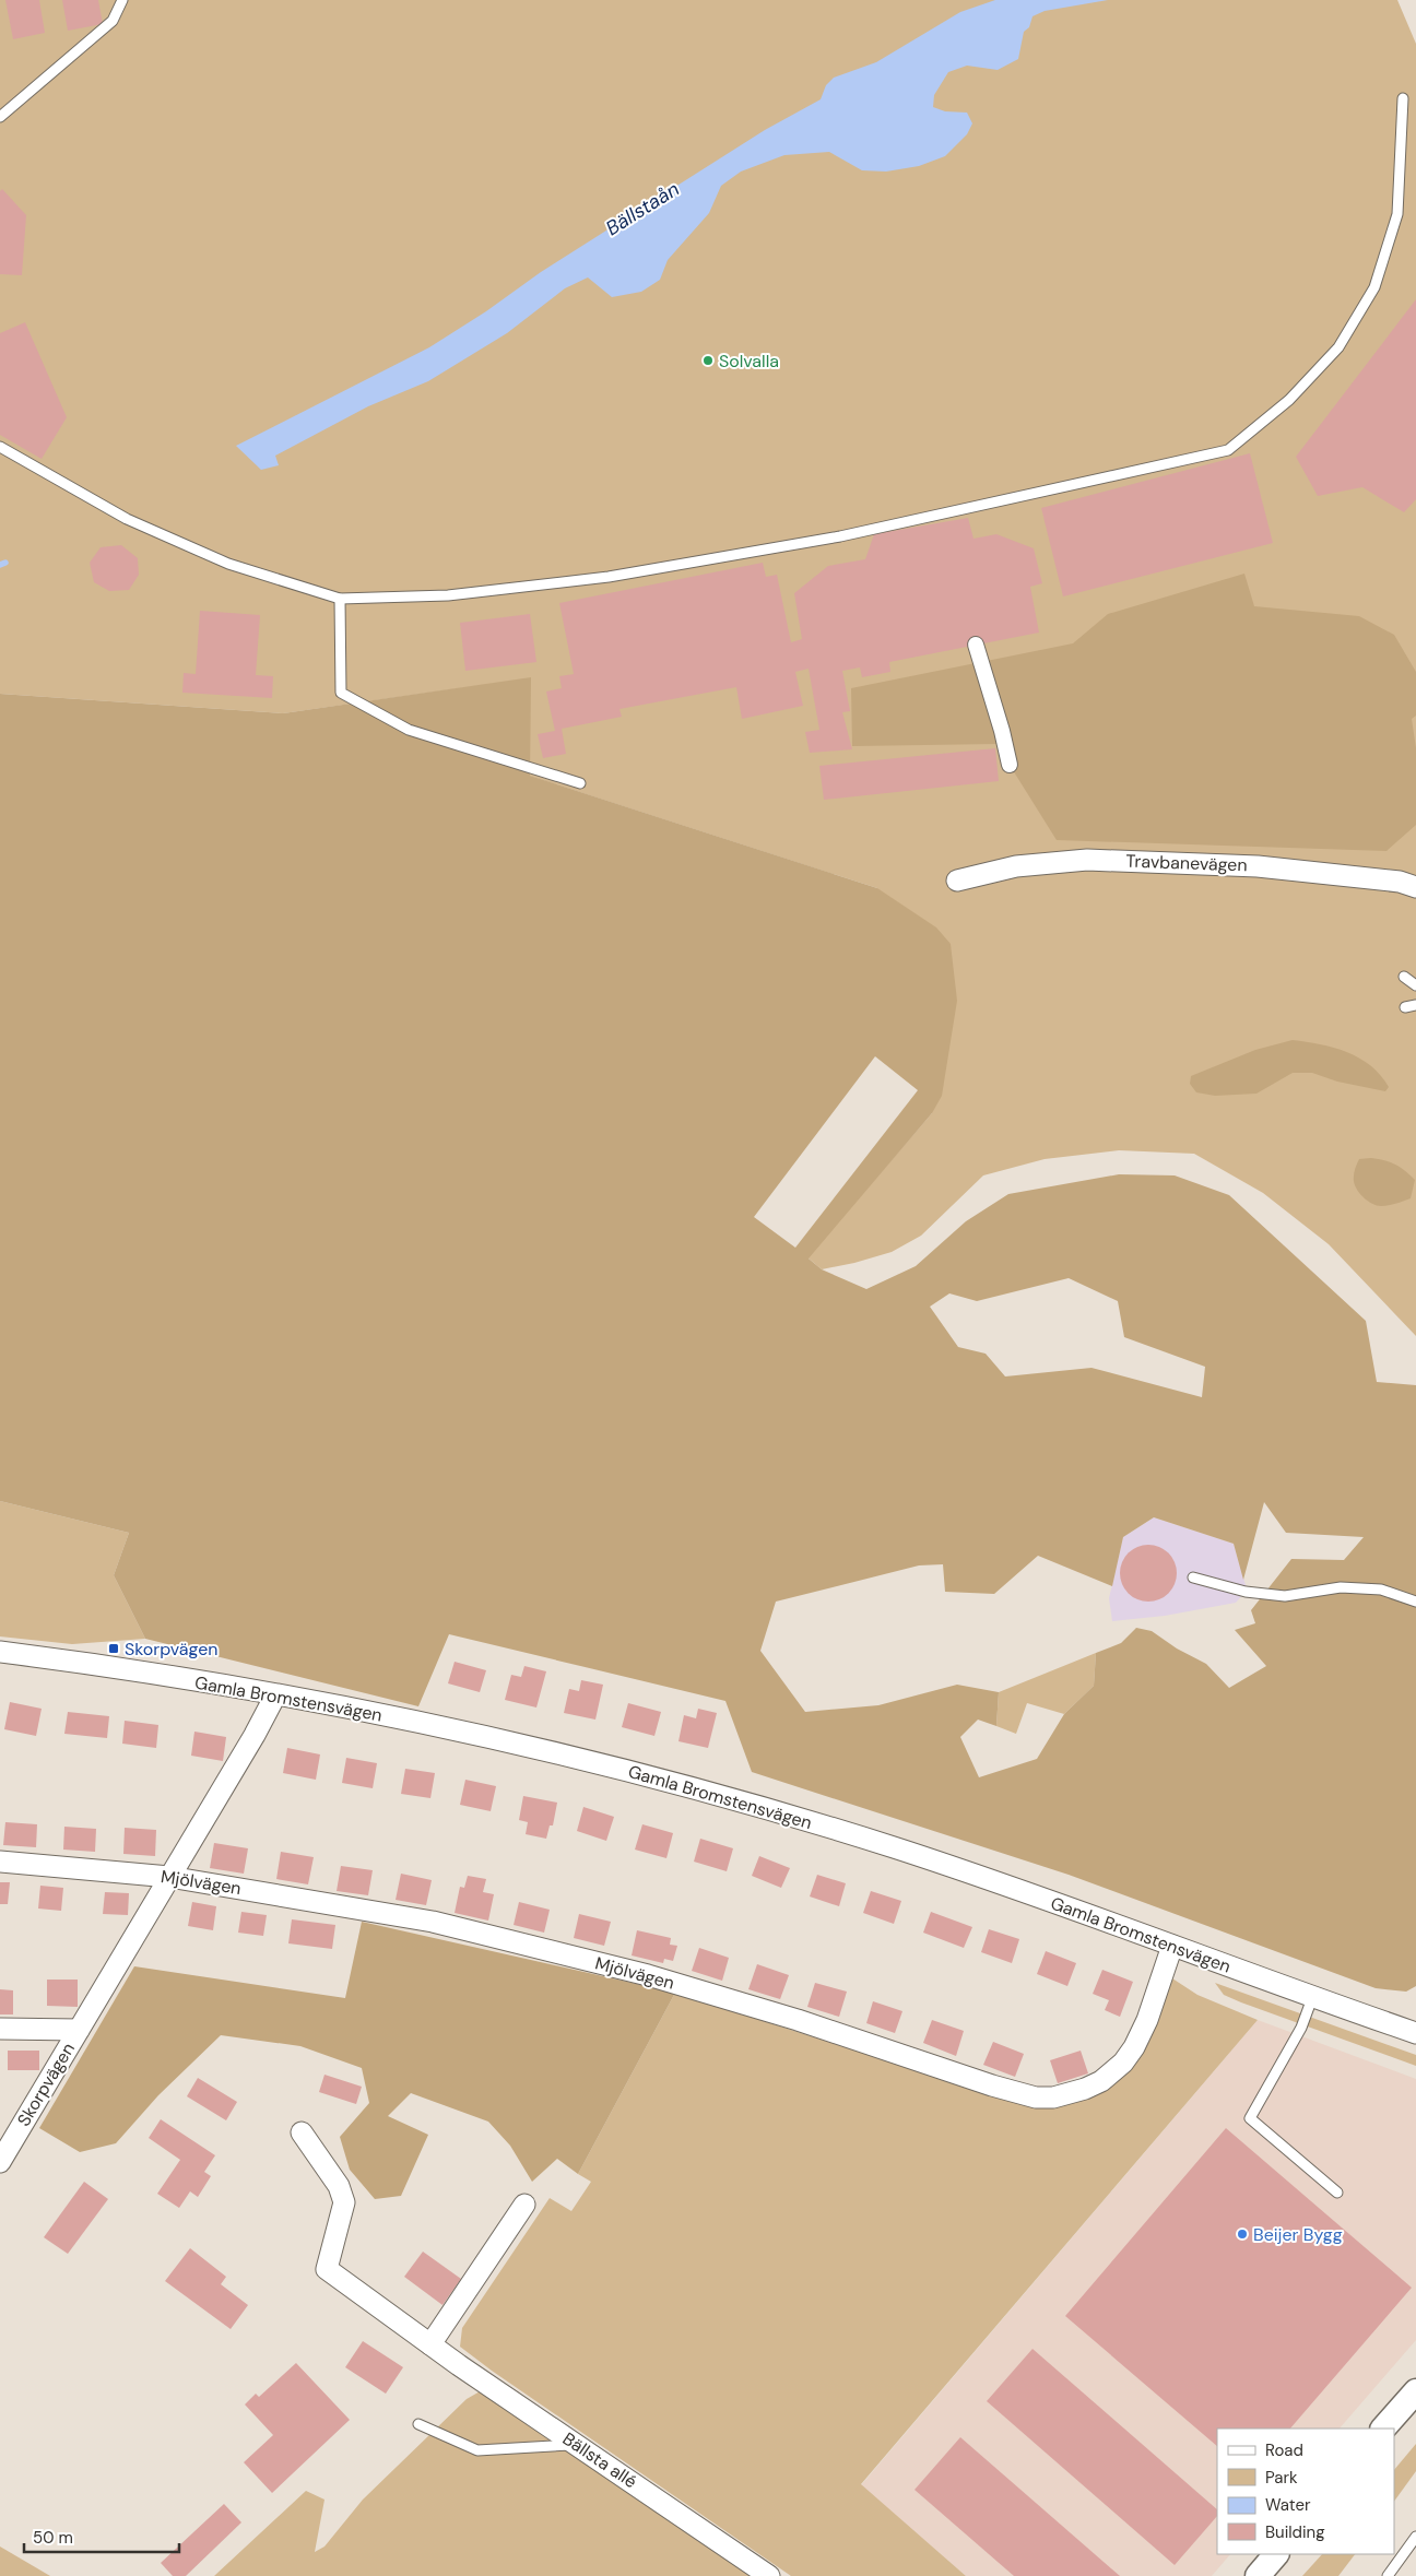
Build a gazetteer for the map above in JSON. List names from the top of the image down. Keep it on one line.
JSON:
{"streets":{"street":["Travbanevägen","Gamla Bromstensvägen","Mjölvägen","Skorpvägen","Bällsta allé"]},"crossings":[["Gamla Bromstensvägen","Mjölvägen"],["Gamla Bromstensvägen","Skorpvägen"],["Mjölvägen","Skorpvägen"]],"water":["Bällstaån"],"places":{"other":["Solvalla","Beijer Bygg"],"transit":["Skorpvägen"]},"legend":["Road","Park","Water","Building"],"scale_bar":"50 m"}
